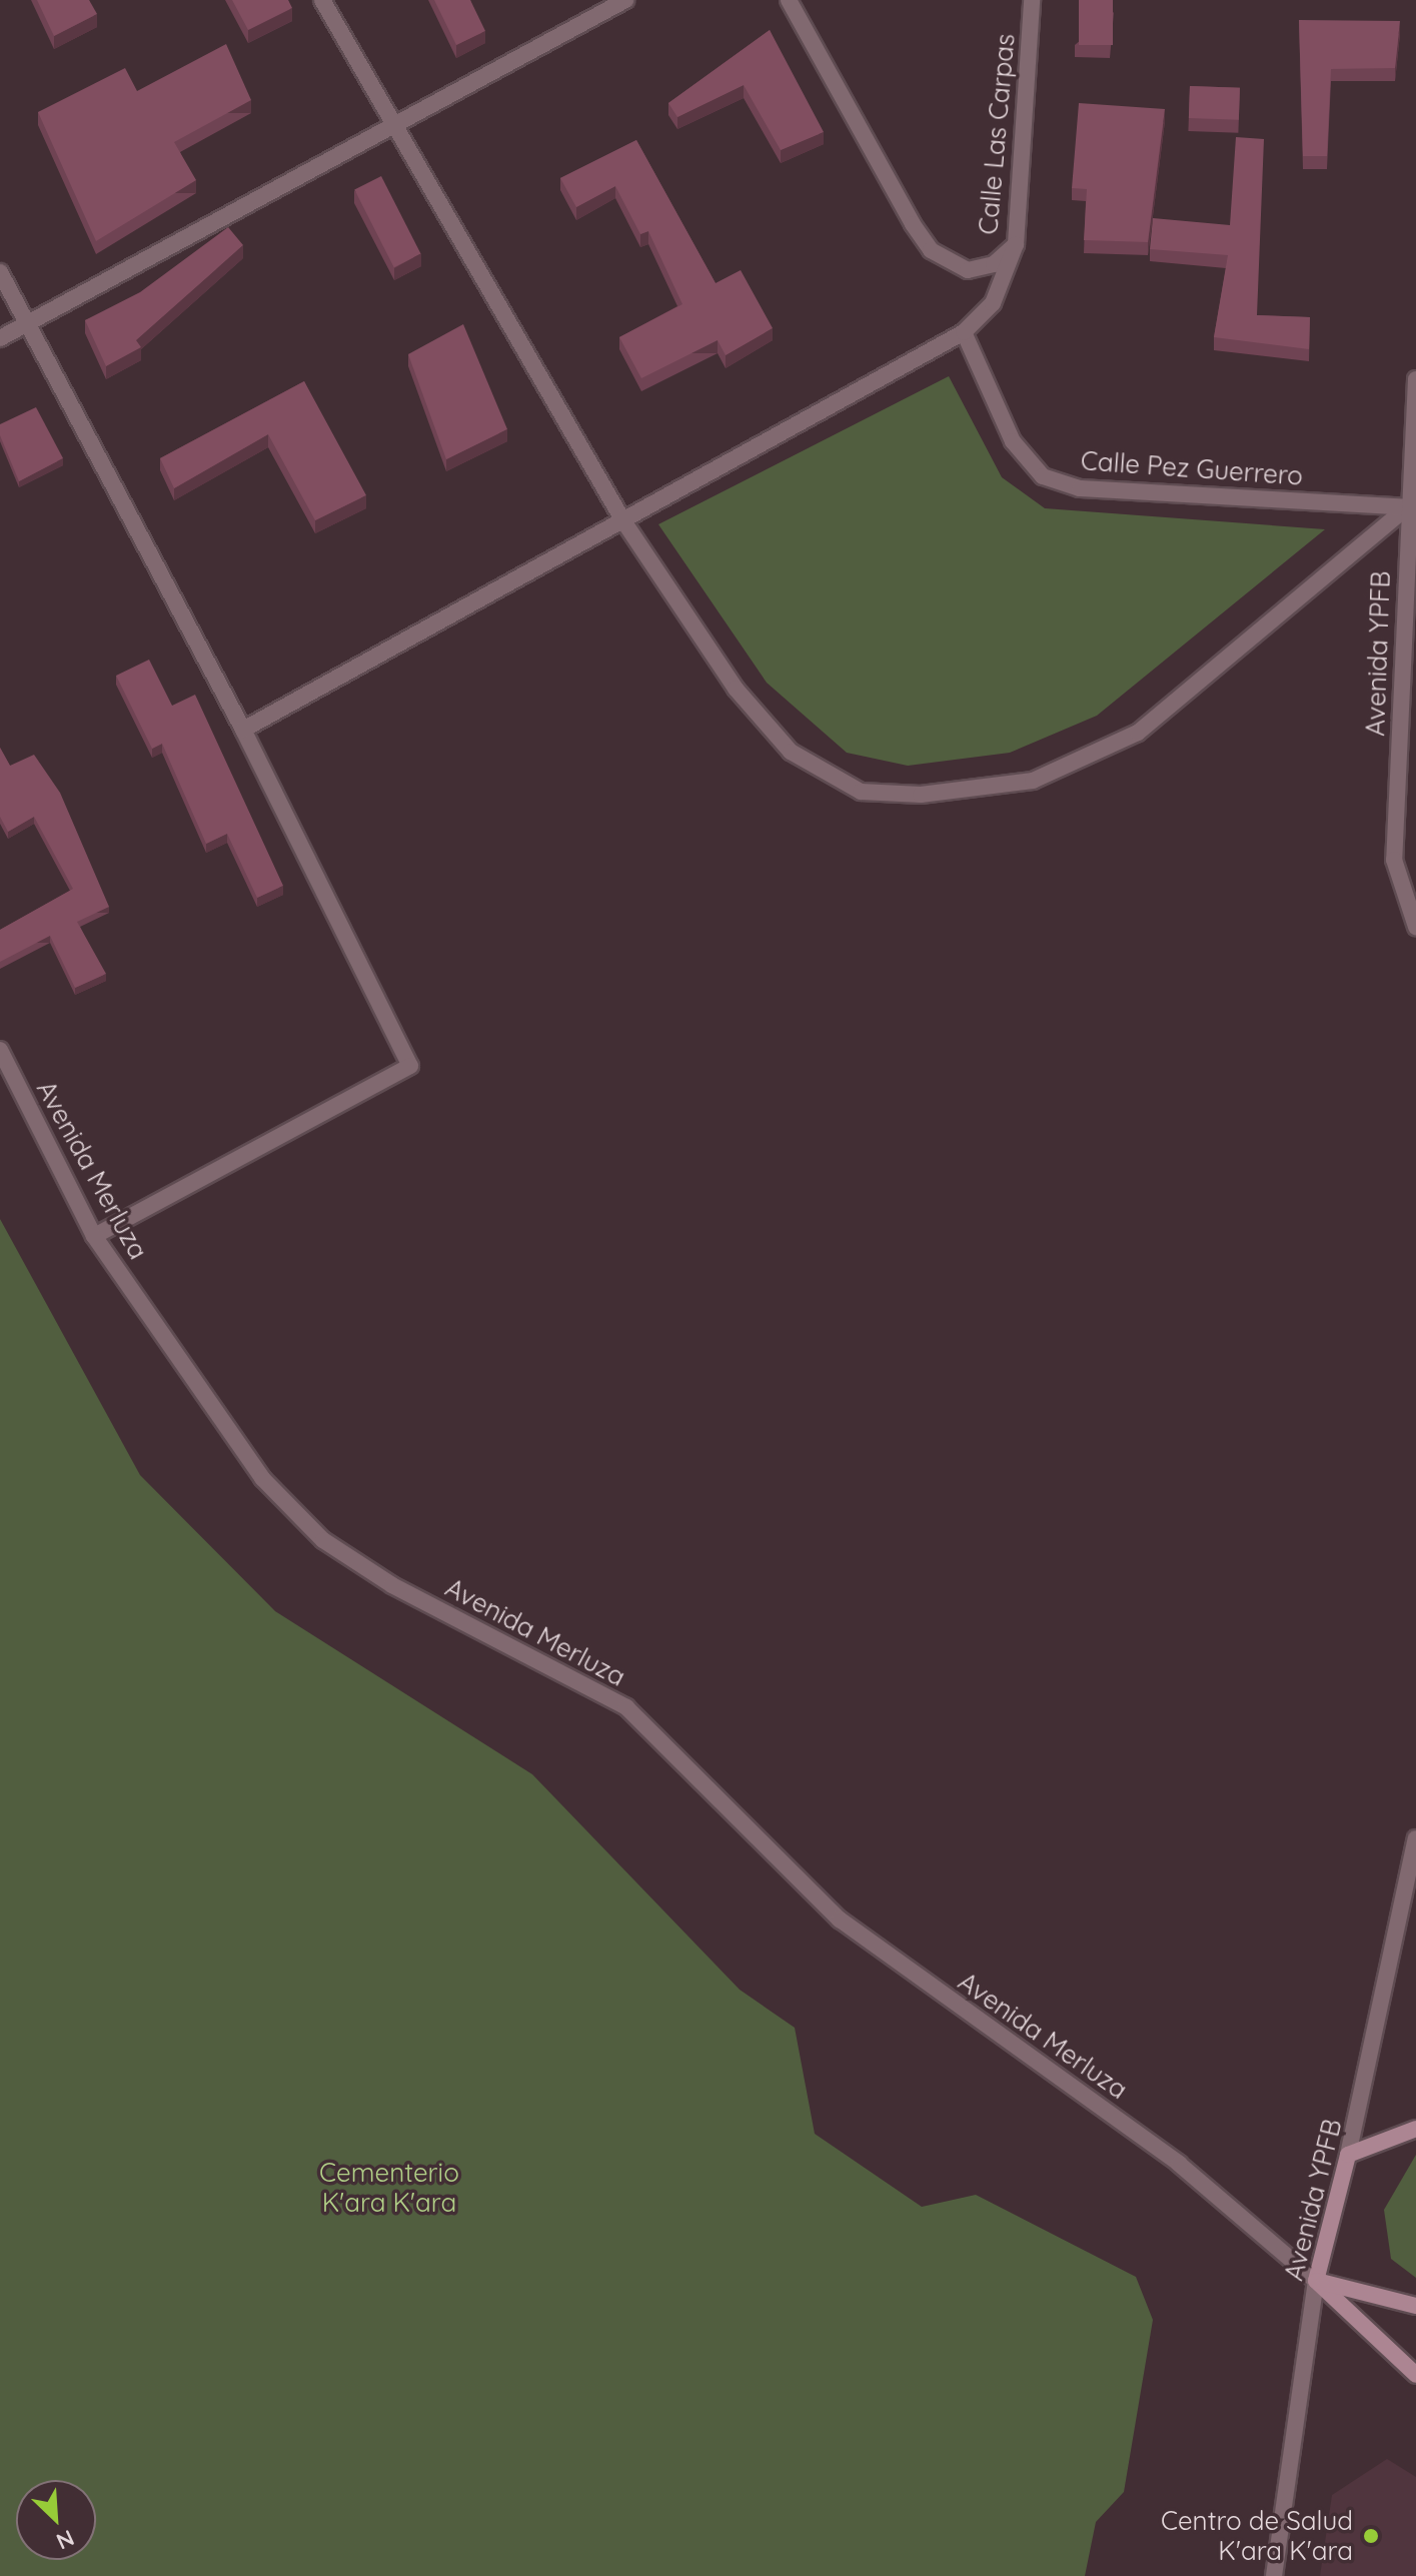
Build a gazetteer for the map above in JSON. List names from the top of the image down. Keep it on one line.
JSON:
{"streets":{"street":["Calle Las Carpas","Calle Pez Guerrero","Avenida YPFB","Avenida Merluza"]},"crossings":[["Calle Pez Guerrero","Avenida YPFB"],["Avenida YPFB","Avenida Merluza"]],"parks":["Cementerio K'ara K'ara"],"places":["Centro de Salud K'ara K'ara"],"north":"bottom right"}
